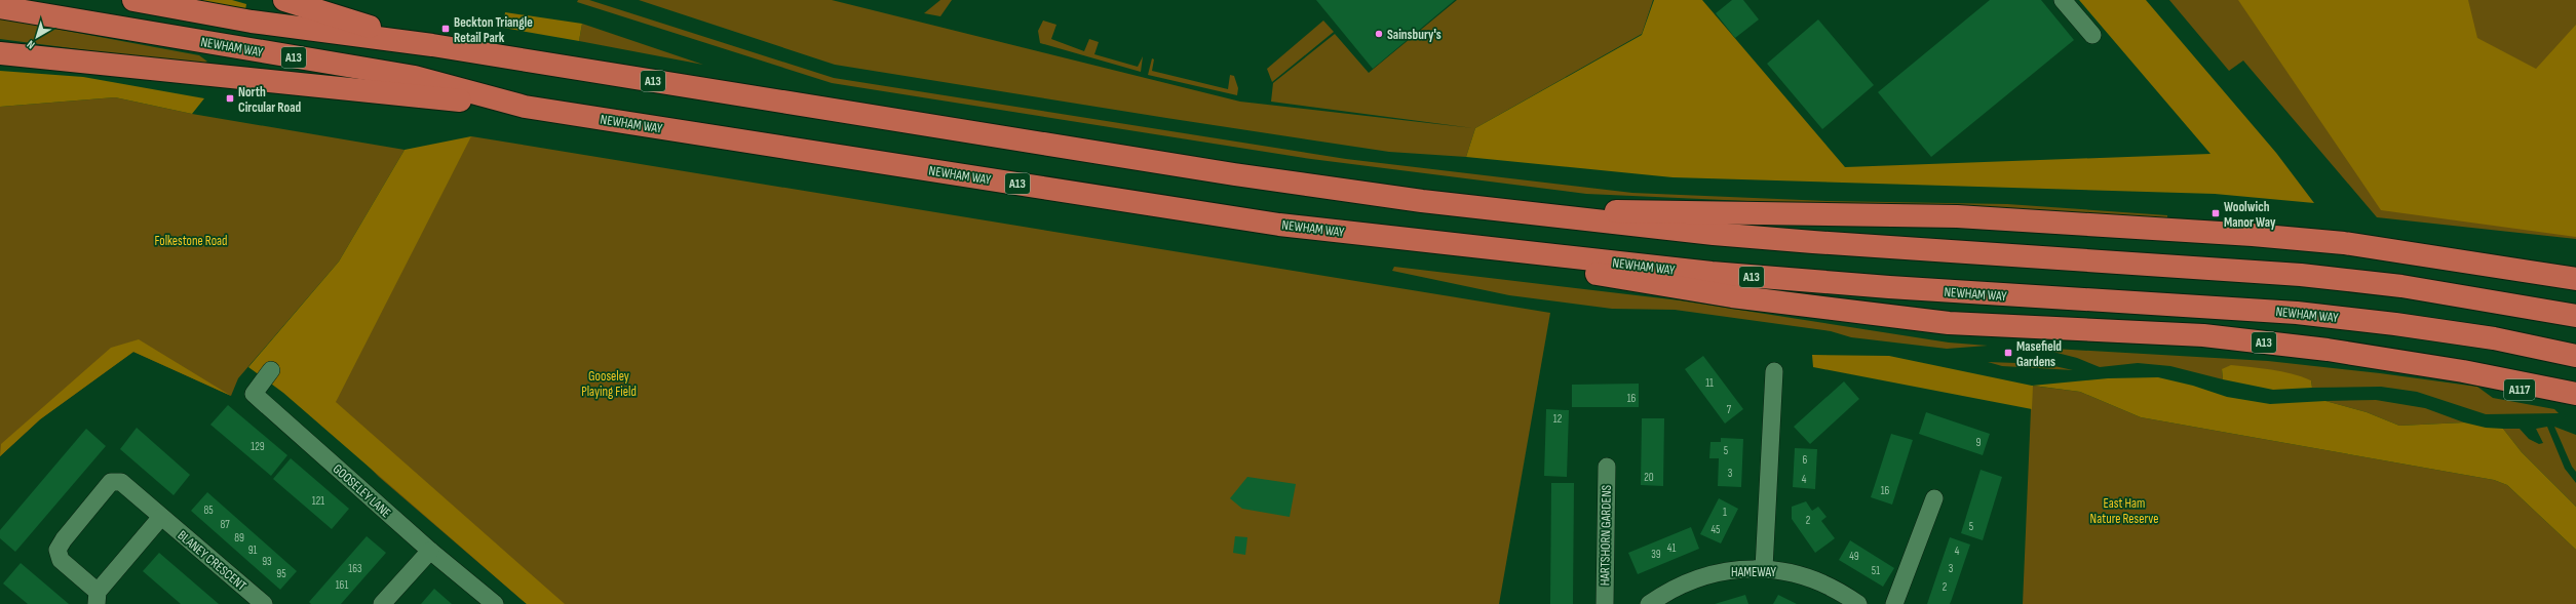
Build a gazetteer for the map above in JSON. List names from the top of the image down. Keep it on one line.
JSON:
{"streets":{"highway":["NEWHAM WAY","A13","A117"],"street":["GOOSELEY LANE","HARTSHORN GARDENS","BLANEY CRESCENT","HAMEWAY"]},"crossings":[["NEWHAM WAY","A13"],["A13","A117"]],"parks":["Folkestone Road","Gooseley Playing Field","East Ham Nature Reserve"],"places":{"transit":["Beckton Triangle Retail Park","North Circular Road","Woolwich Manor Way","Masefield Gardens"],"other":["Sainsbury's"]},"house_numbers":["11","16","7","12","9","129","5","6","3","20","4","16","121","85","1","2","87","5","45","89","41","91","4","39","49","93","163","3","51","95","161","2"],"north":"bottom left"}
